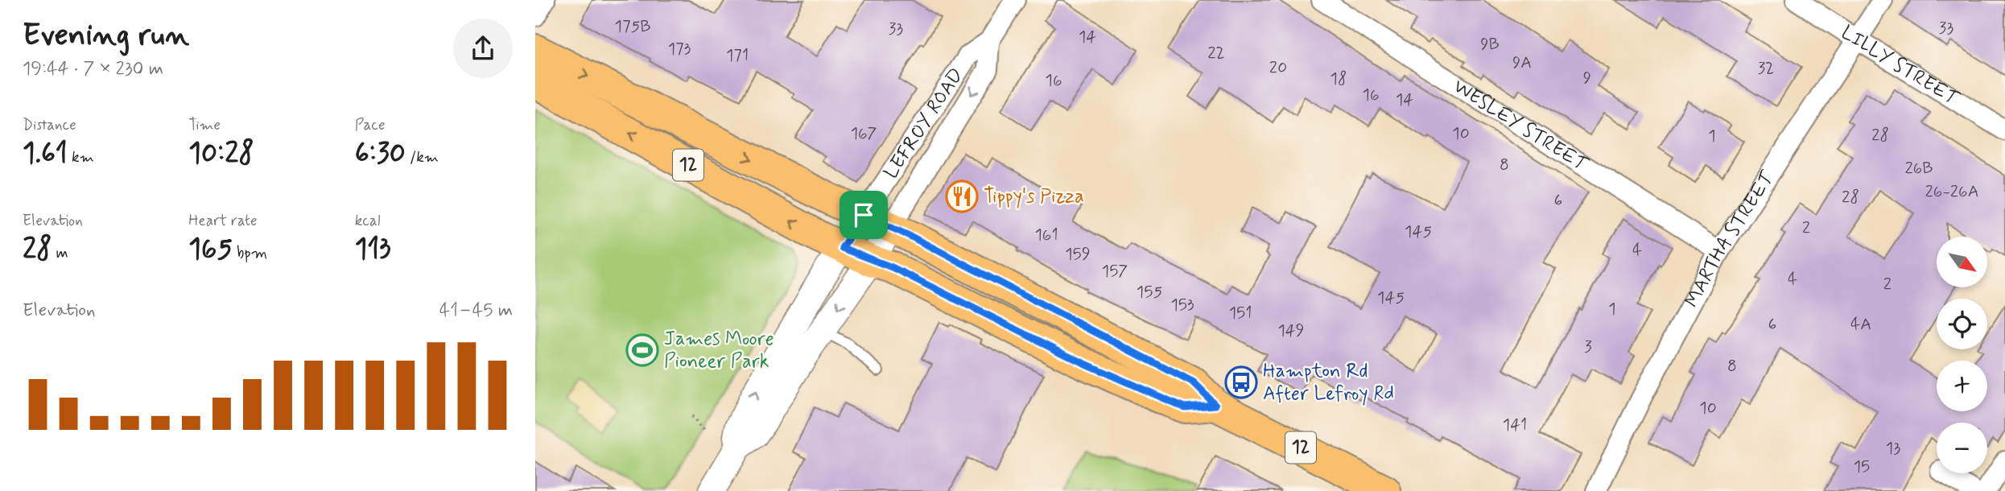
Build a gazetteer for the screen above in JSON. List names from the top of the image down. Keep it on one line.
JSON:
{"streets":{"main road":["12"],"street":["LILLY STREET","LEFROY ROAD","WESLEY STREET","MARTHA STREET"]},"crossings":[["LILLY STREET","MARTHA STREET"],["LEFROY ROAD","12"],["WESLEY STREET","MARTHA STREET"]],"places":{"restaurant":["Tippy's Pizza"],"sports":["James Moore Pioneer Park"],"bus stop":["Hampton Rd After Lefroy Rd"]},"house_numbers":["175B","33","33","14","9B","173","22","171","9A","20","32","9","18","16","16","14","167","10","28","1","8","26B","26-26A","28","6","2","145","161","4","159","157","4","2","155","145","153","1","151","6","4A","149","3","8","10","141","13","15"],"north":"bottom right","page":{"heading":["Evening run","19:44 · 7 × 230 m"],"stats":[["Distance","1.61 km"],["Time","10:28"],["Pace","6:30 /km"],["Elevation","28 m"],["Heart rate","165 bpm"],["kcal","113"]],"map_buttons":["+","−"],"chart":["Elevation","41–45 m"]}}
